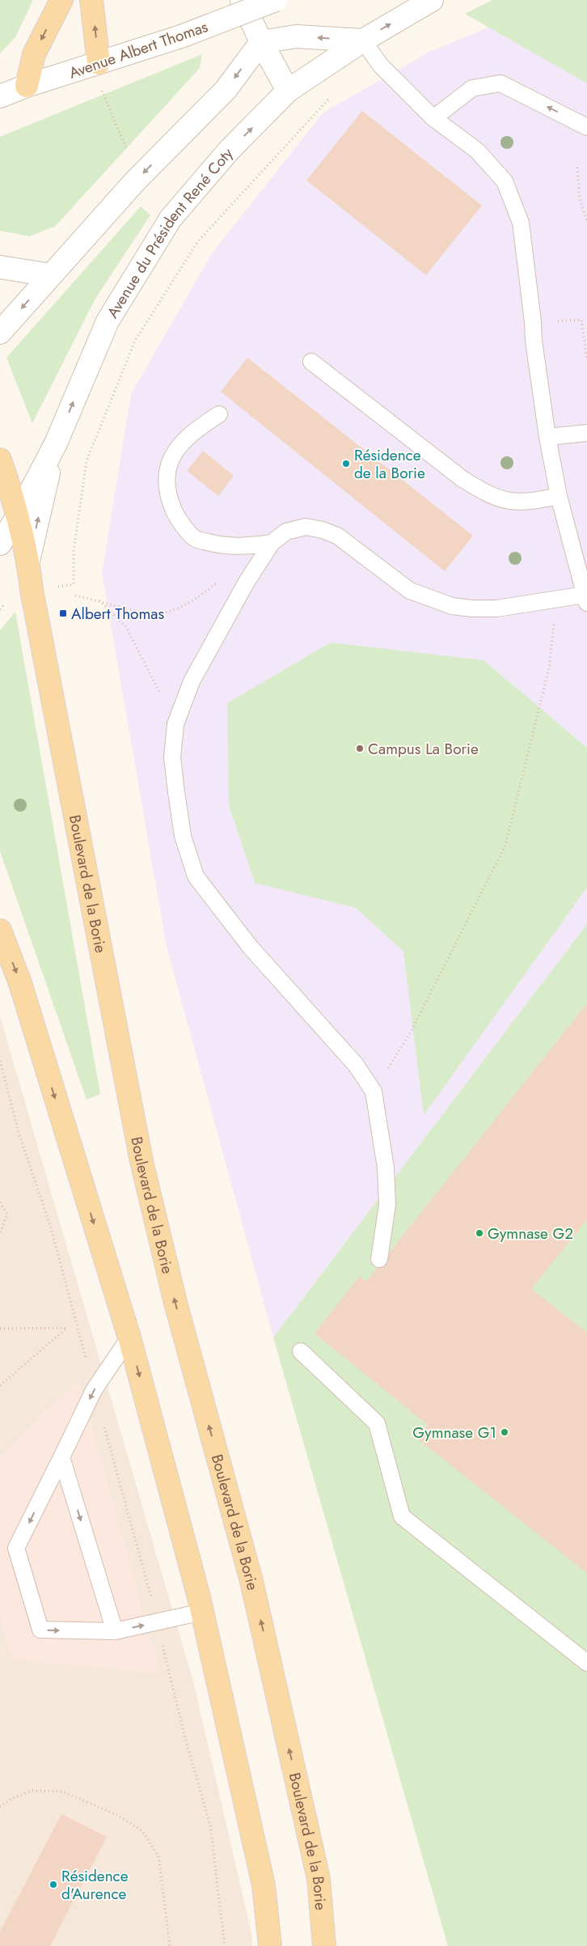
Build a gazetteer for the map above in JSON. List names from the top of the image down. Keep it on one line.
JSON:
{"streets":{"main road":["Boulevard de la Borie"],"street":["Avenue Albert Thomas","Avenue du Président René Coty"]},"crossings":[["Avenue du Président René Coty","Boulevard de la Borie"]],"places":{"other":["Résidence de la Borie","Campus La Borie","Gymnase G2","Gymnase G1","Résidence d'Aurence"],"transit":["Albert Thomas"]}}
